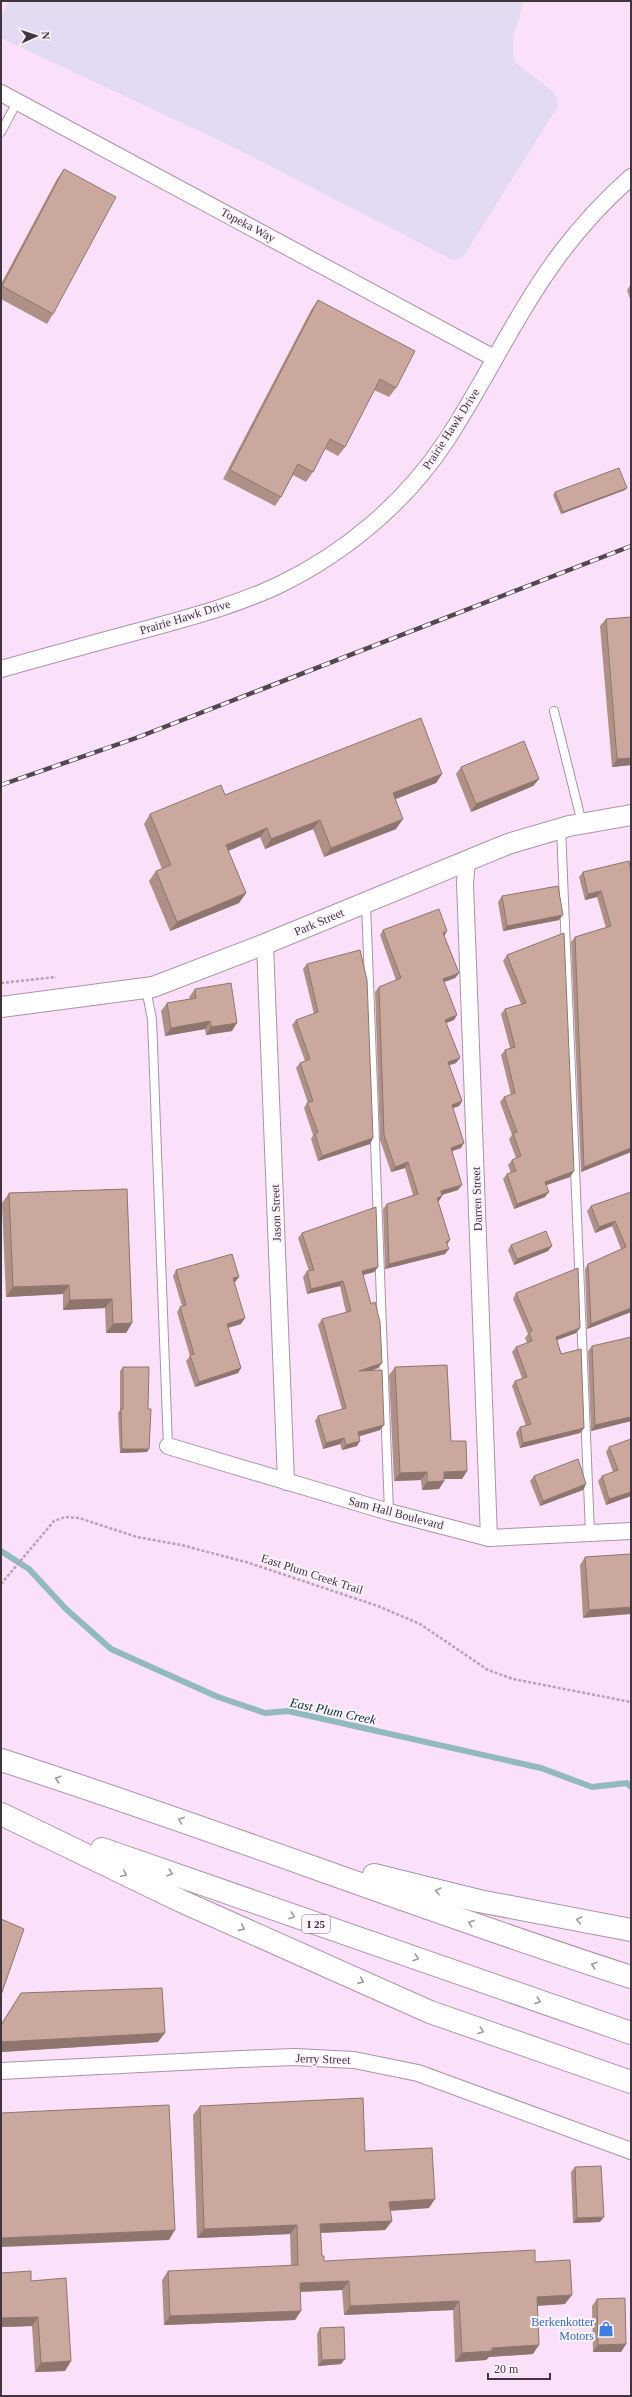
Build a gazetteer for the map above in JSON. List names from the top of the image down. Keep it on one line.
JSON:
{"streets":{"highway":["I 25"],"street":["Topeka Way","Prairie Hawk Drive","Park Street","Darren Street","Jason Street","Sam Hall Boulevard","Jerry Street"],"path":["East Plum Creek Trail"]},"crossings":[["Topeka Way","Prairie Hawk Drive"],["Park Street","Darren Street"],["Park Street","Jason Street"],["Darren Street","Sam Hall Boulevard"],["Jason Street","Sam Hall Boulevard"]],"water":["East Plum Creek"],"places":{"shop":["Berkenkotter Motors"]},"scale_bar":"20 m","north":"right"}
